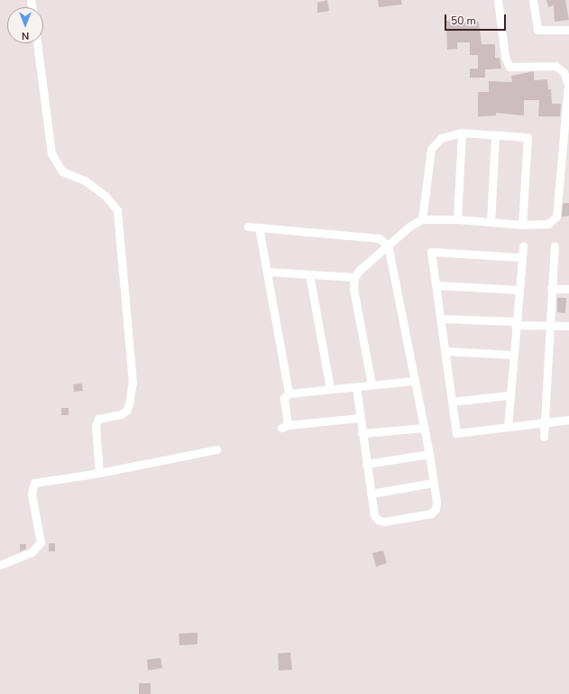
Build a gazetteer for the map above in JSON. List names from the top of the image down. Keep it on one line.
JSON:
{"scale_bar":"50 m","north":"bottom"}
